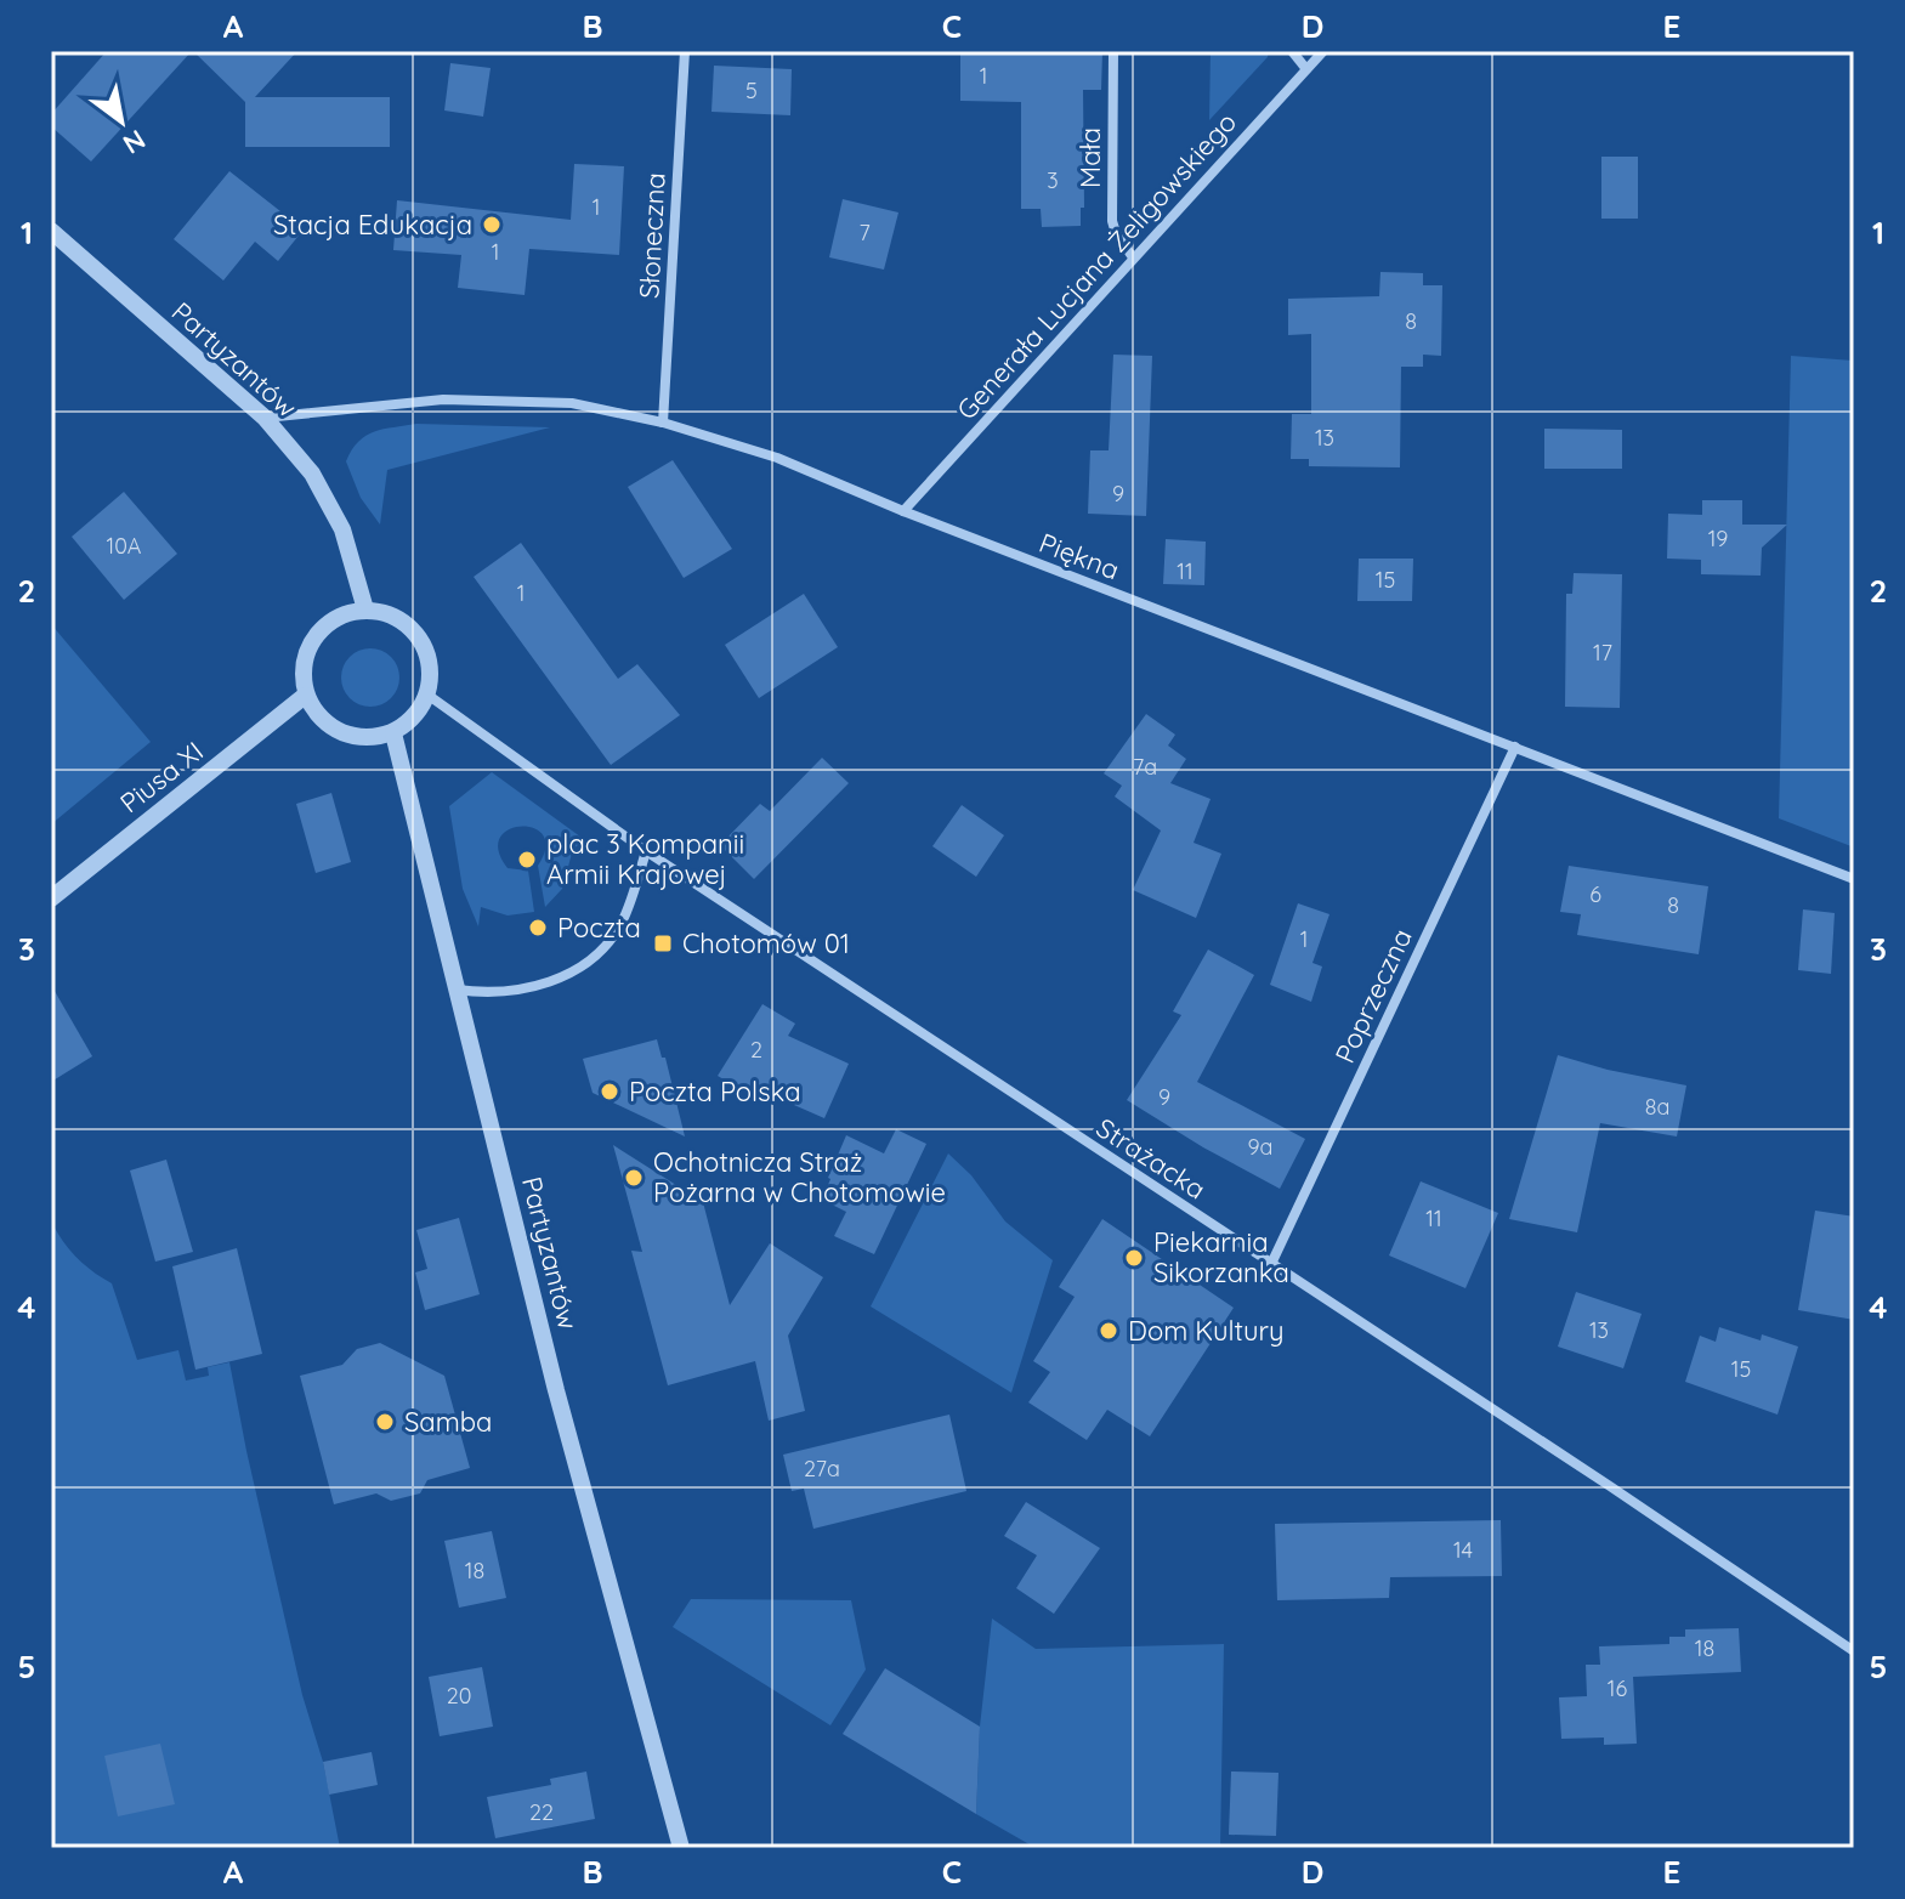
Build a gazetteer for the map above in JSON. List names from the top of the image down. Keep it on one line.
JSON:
{"streets":{"street":["Mała","Słoneczna","Generała Lucjana Żeligowskiego","Partyzantów","Piękna","Piusa XI","Poprzeczna","Strażacka"]},"crossings":[["Mała","Generała Lucjana Żeligowskiego"],["Słoneczna","Piękna"],["Generała Lucjana Żeligowskiego","Piękna"],["Partyzantów","Piękna"],["Partyzantów","Piusa XI"],["Partyzantów","Strażacka"],["Piękna","Poprzeczna"],["Piusa XI","Strażacka"],["Poprzeczna","Strażacka"]],"places":{"other":["Stacja Edukacja","plac 3 Kompanii Armii Krajowej","Poczta","Poczta Polska","Ochotnicza Straż Pożarna w Chotomowie","Piekarnia Sikorzanka","Dom Kultury","Samba"],"transit":["Chotomów 01"]},"house_numbers":["1","5","3","1","7","1","8","13","9","19","10A","11","15","1","17","7a","6","8","1","2","9","8a","9a","11","13","15","27a","14","18","18","16","20","22"],"north":"bottom right","grid":{"columns":["A","B","C","D","E"],"rows":["1","2","3","4","5"]}}
